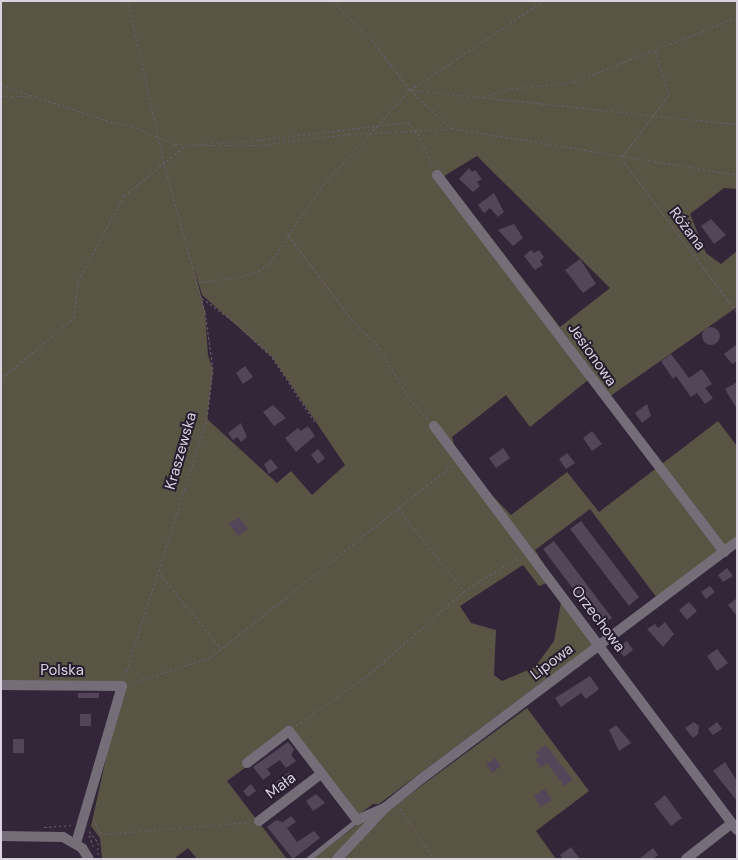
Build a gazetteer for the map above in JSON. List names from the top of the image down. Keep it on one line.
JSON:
{"streets":{"street":["Jesionowa","Orzechowa","Lipowa","Polska","Mała"],"path":["Różana","Kraszewska"]},"crossings":[["Jesionowa","Lipowa"],["Kraszewska","Polska"],["Orzechowa","Lipowa"]]}
